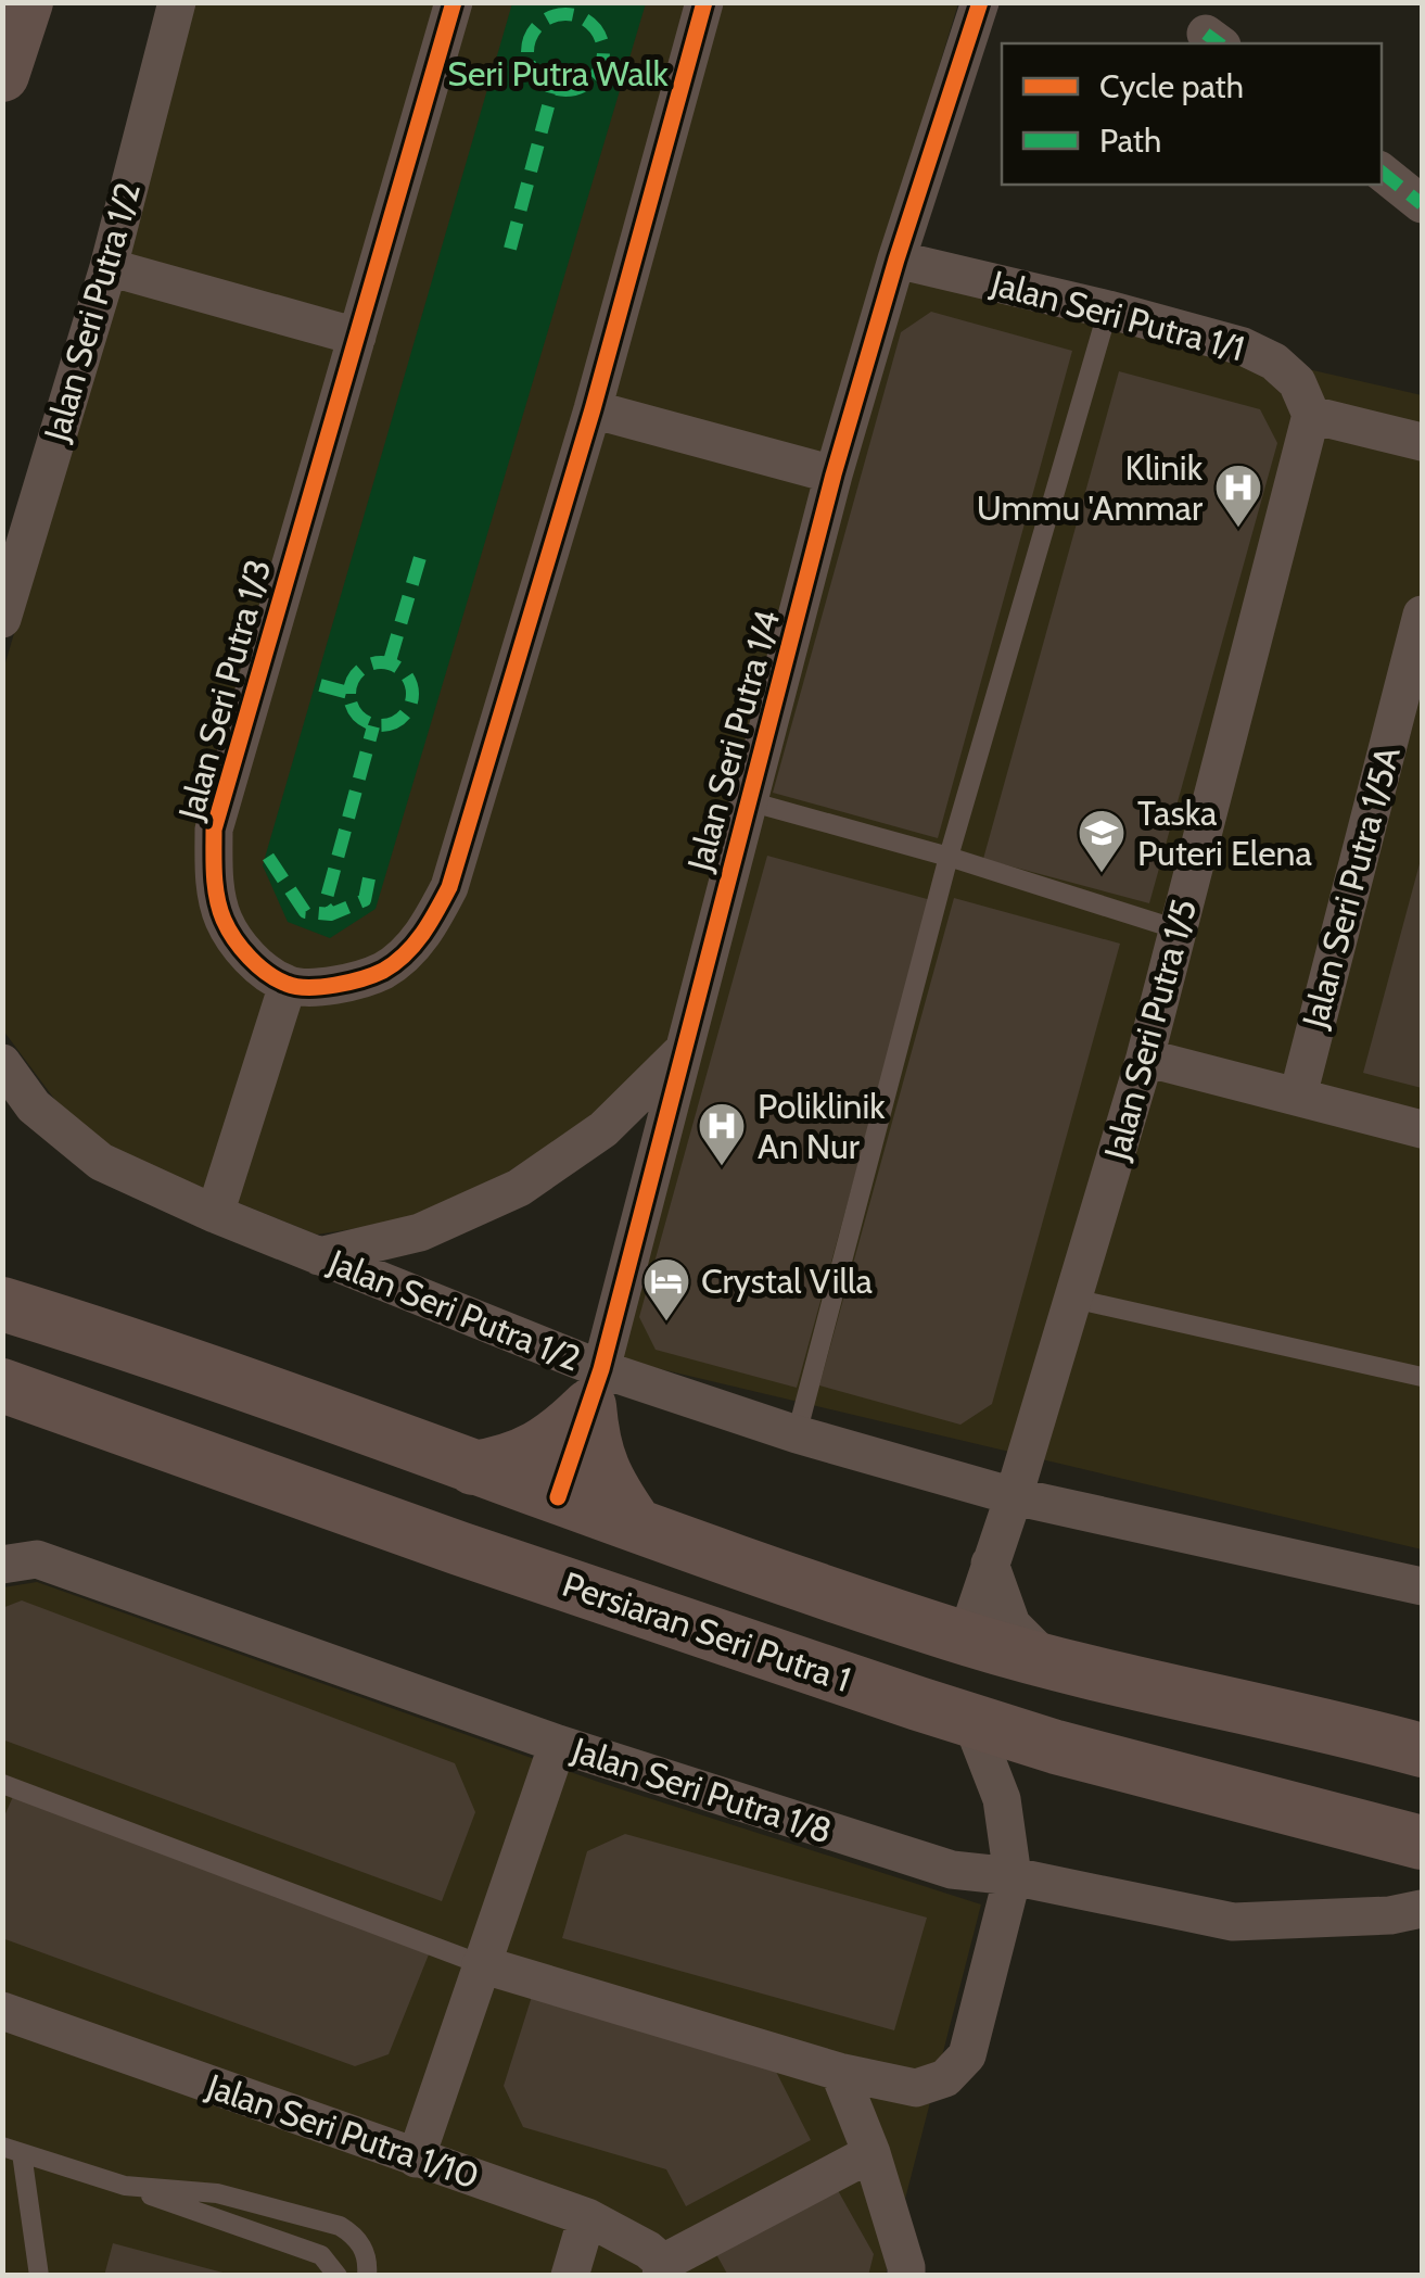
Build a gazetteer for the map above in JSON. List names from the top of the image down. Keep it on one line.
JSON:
{"streets":{"street":["Jalan Seri Putra 1/2","Jalan Seri Putra 1/1","Jalan Seri Putra 1/3","Jalan Seri Putra 1/4","Jalan Seri Putra 1/5A","Jalan Seri Putra 1/5","Persiaran Seri Putra 1","Jalan Seri Putra 1/8","Jalan Seri Putra 1/10"]},"crossings":[["Jalan Seri Putra 1/2","Jalan Seri Putra 1/4"],["Jalan Seri Putra 1/2","Jalan Seri Putra 1/5"],["Jalan Seri Putra 1/1","Jalan Seri Putra 1/4"],["Jalan Seri Putra 1/1","Jalan Seri Putra 1/5"]],"parks":["Seri Putra Walk"],"places":{"hospital":["Klinik Ummu 'Ammar","Poliklinik An Nur"],"school or university":["Taska Puteri Elena"],"hotel":["Crystal Villa"]},"legend":["Cycle path","Path"]}
